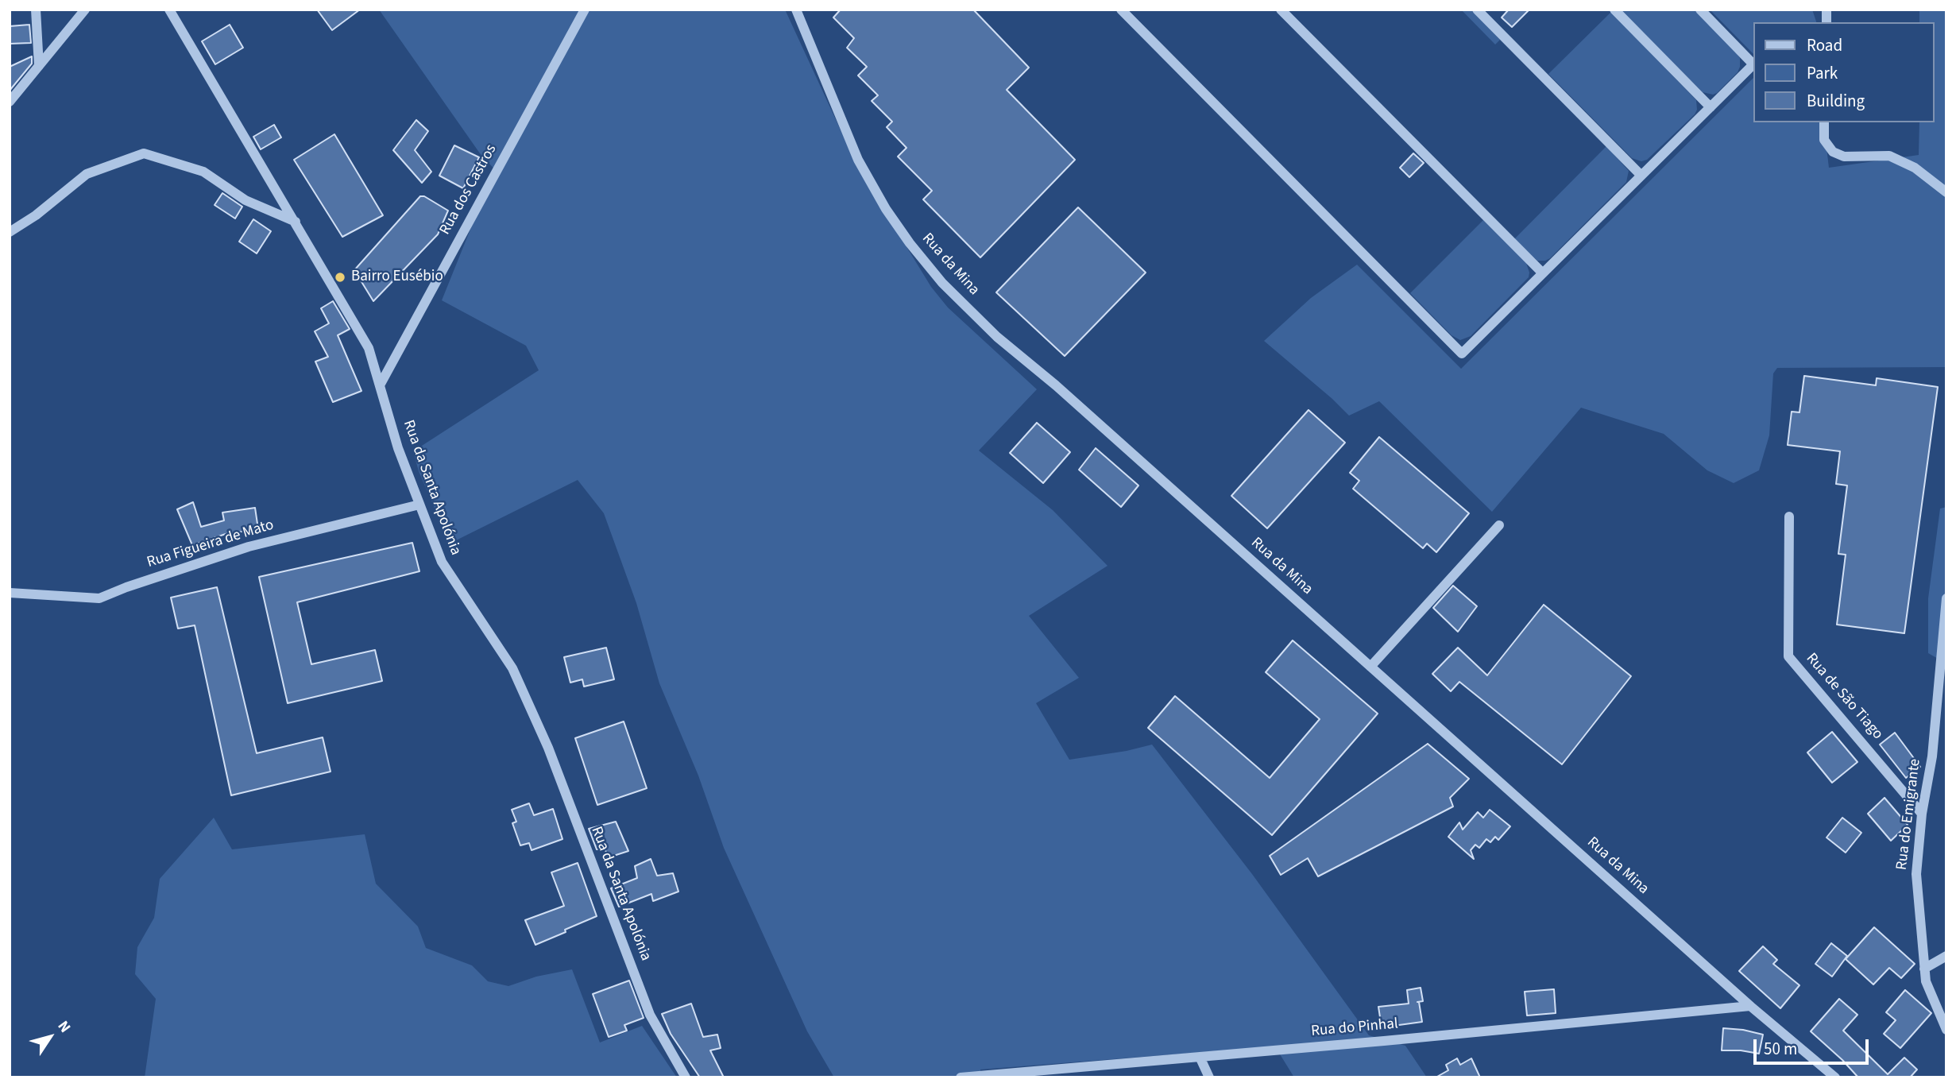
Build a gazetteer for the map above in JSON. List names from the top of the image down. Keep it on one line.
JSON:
{"streets":{"street":["Rua dos Castros","Rua da Mina","Rua da Santa Apolónia","Rua Figueira de Mato","Rua de São Tiago","Rua do Emigrante","Rua do Pinhal"]},"crossings":[["Rua dos Castros","Rua da Santa Apolónia"],["Rua da Mina","Rua do Pinhal"],["Rua da Santa Apolónia","Rua Figueira de Mato"],["Rua de São Tiago","Rua do Emigrante"]],"places":["Bairro Eusébio"],"legend":["Road","Park","Building"],"scale_bar":"50 m","north":"top right"}
